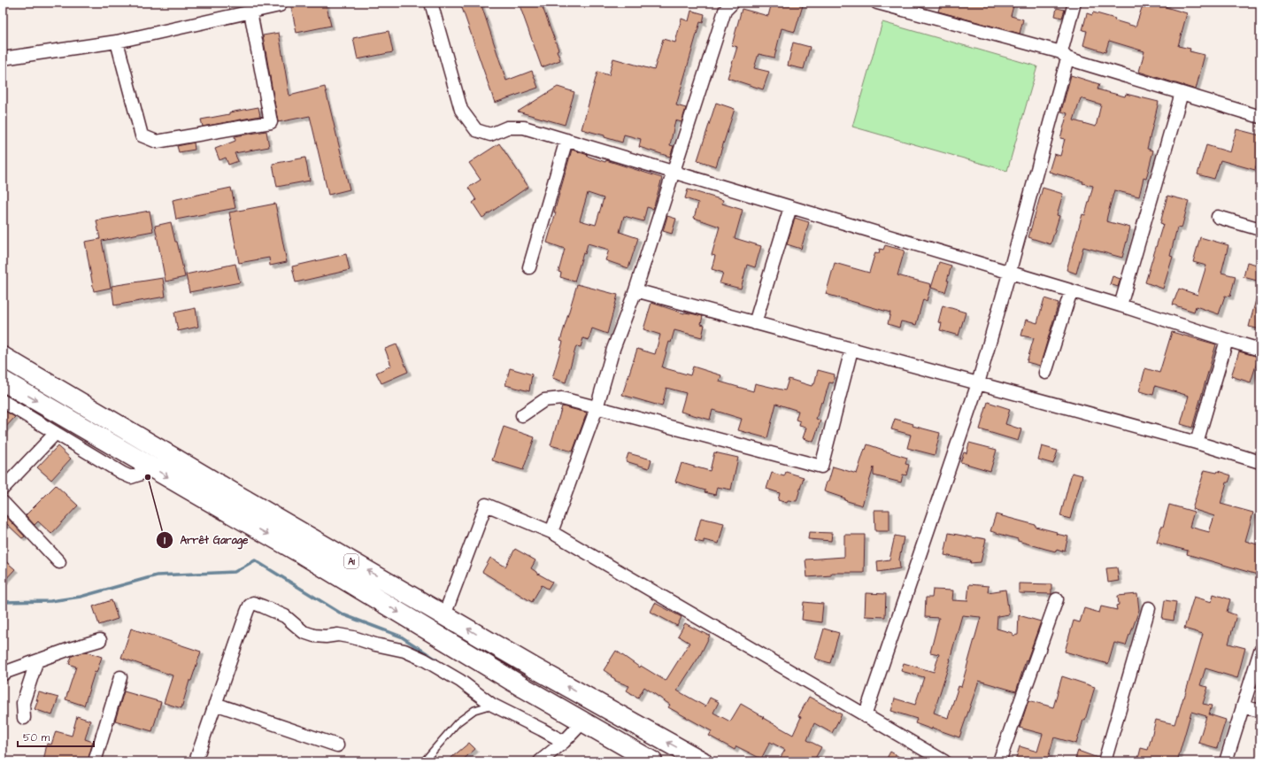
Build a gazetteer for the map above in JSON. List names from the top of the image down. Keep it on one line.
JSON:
{"streets":{"main road":["A1"]},"places":["Arrêt Garage"],"scale_bar":"50 m"}
